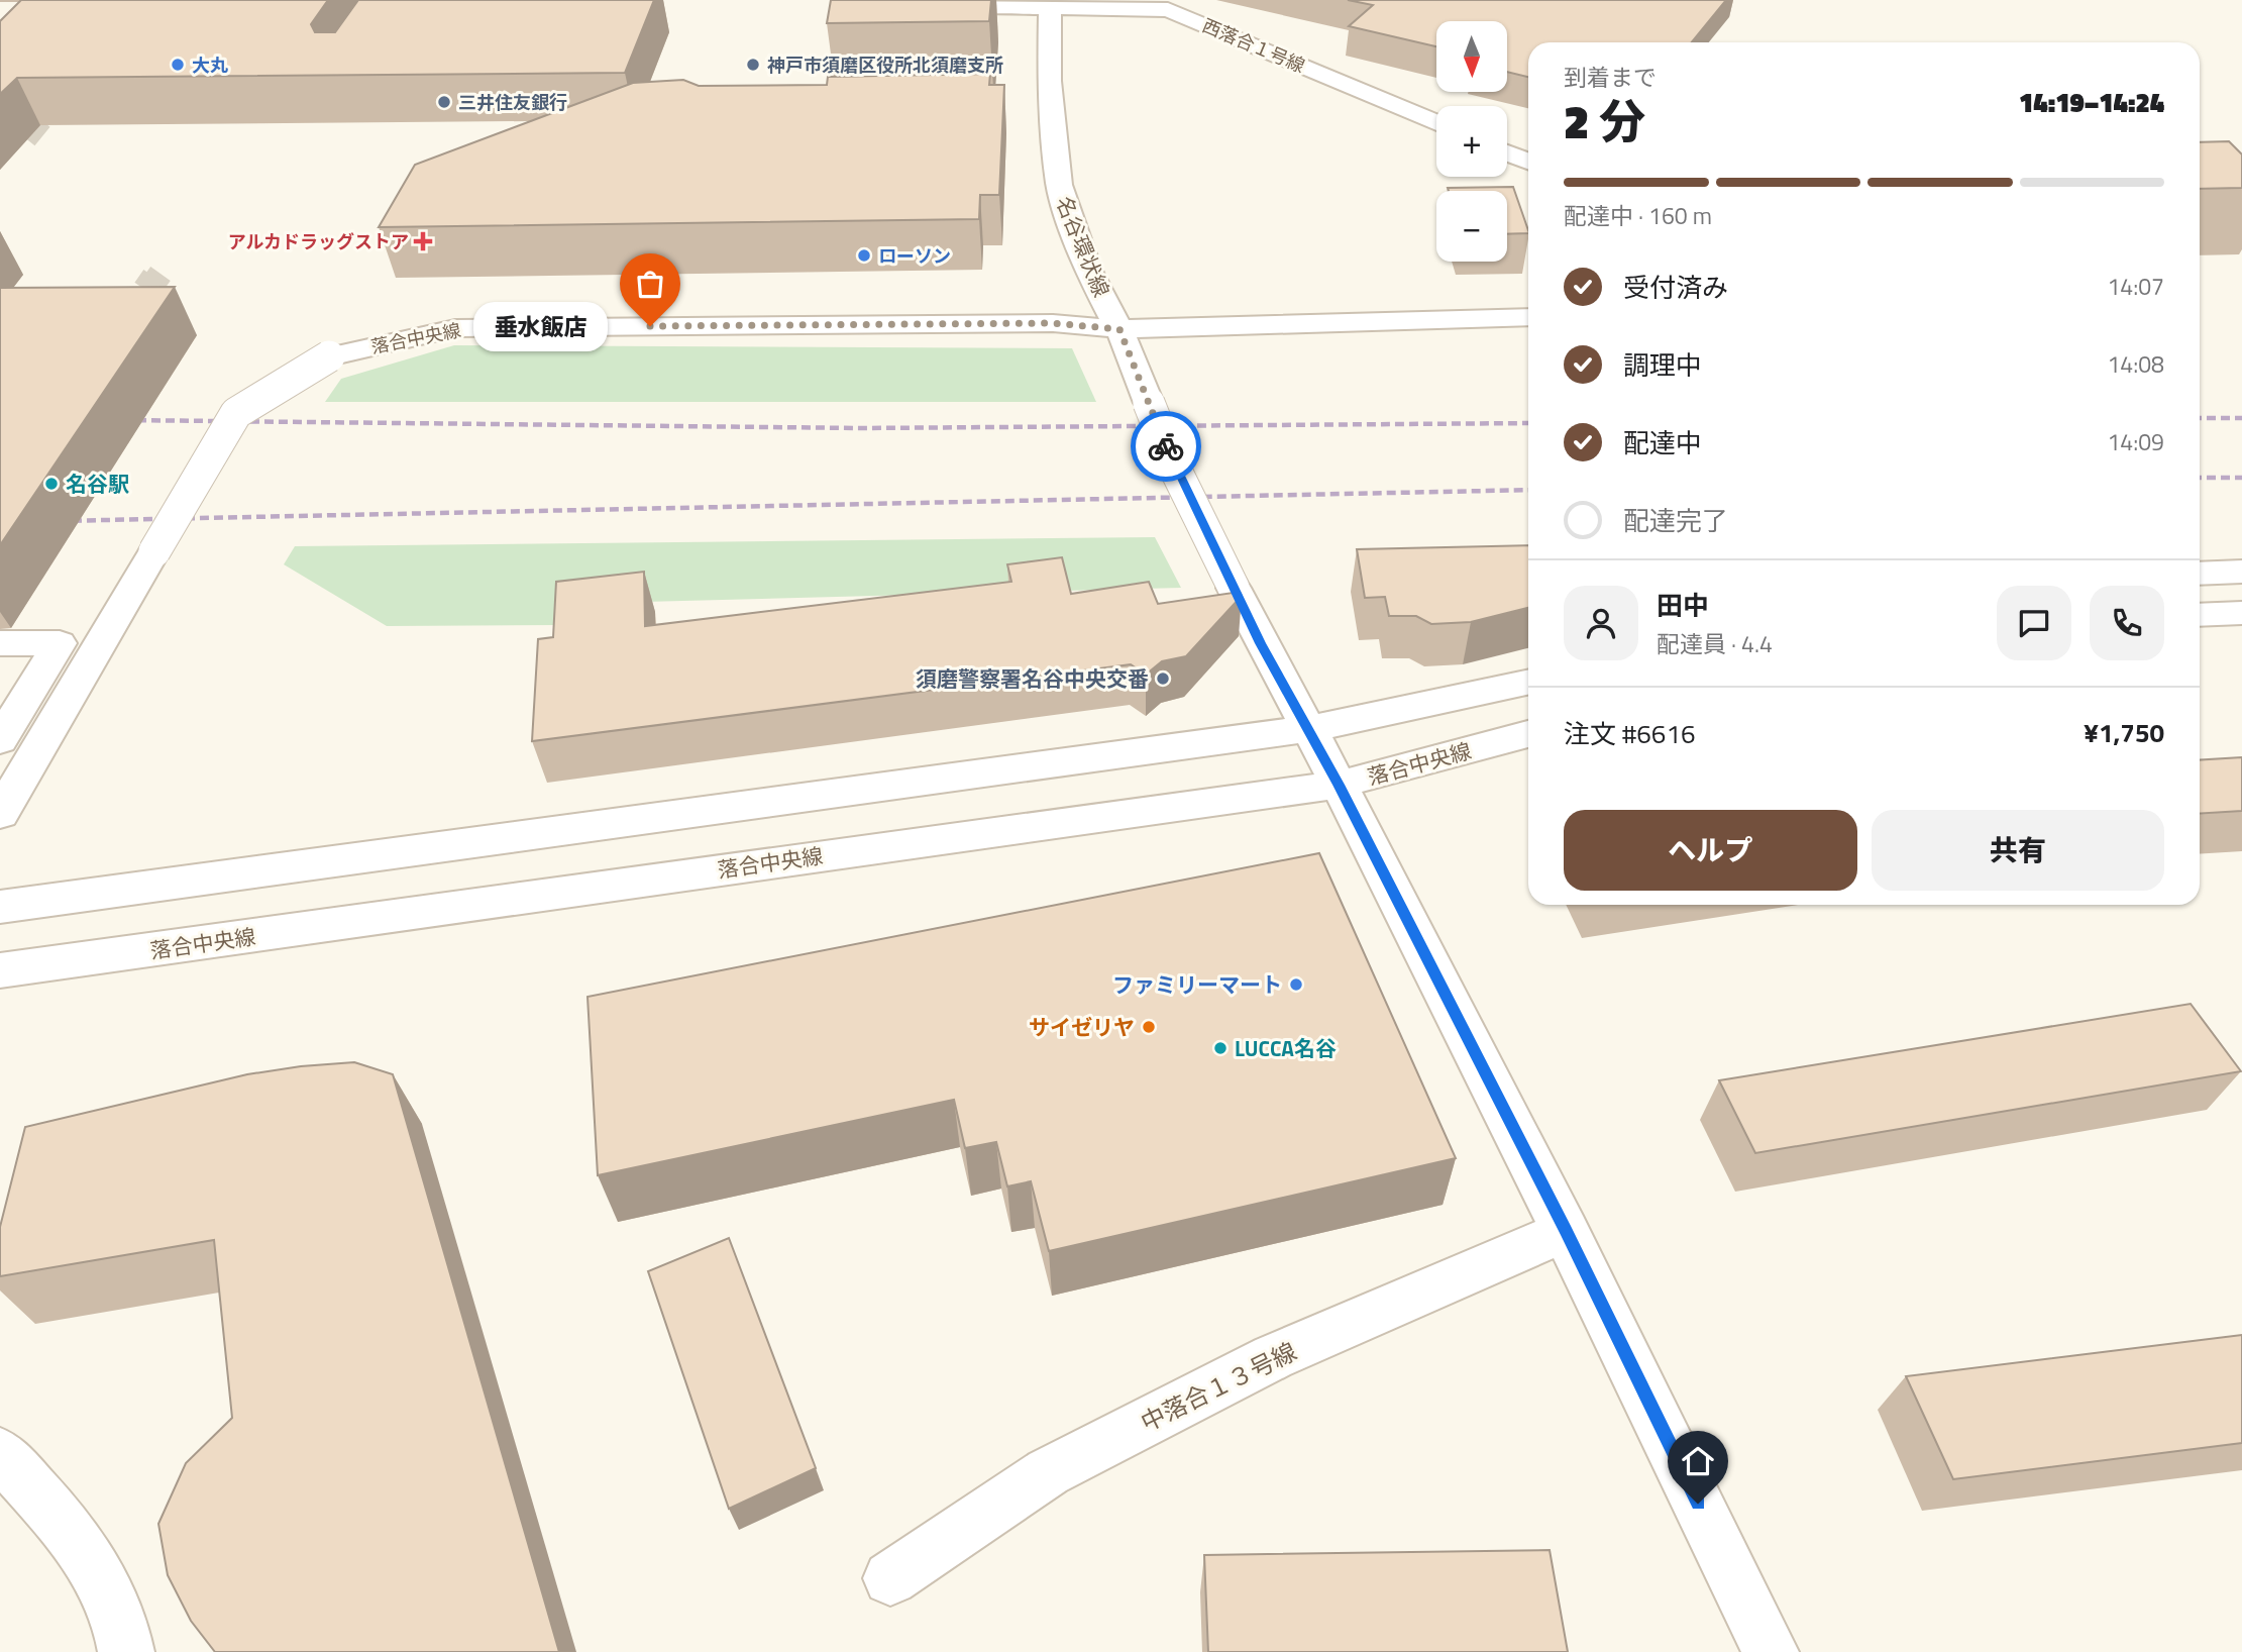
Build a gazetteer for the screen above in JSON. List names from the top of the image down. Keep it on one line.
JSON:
{"streets":{"street":["西落合１号線","名谷環状線","落合中央線","中落合１３号線"]},"crossings":[["西落合１号線","名谷環状線"],["名谷環状線","落合中央線"],["名谷環状線","中落合１３号線"]],"places":{"other":["大丸","神戸市須磨区役所北須磨支所","三井住友銀行","ローソン","垂水飯店","名谷駅","須磨警察署名谷中央交番","ファミリーマート","サイゼリヤ","LUCCA名谷"],"health":["アルカドラッグストア"]},"north":"bottom","page":{"map_buttons":["+","−"],"heading":["2 分","到着まで","14:19–14:24"],"panel":["田中","配達員 · 4.4","注文 #6616","¥1,750"],"bar":"配達中 · 160 m","list":[["受付済み","14:07"],["調理中","14:08"],["配達中","14:09"],"配達完了"],"bubble":"垂水飯店","buttons":["ヘルプ","共有"]}}
